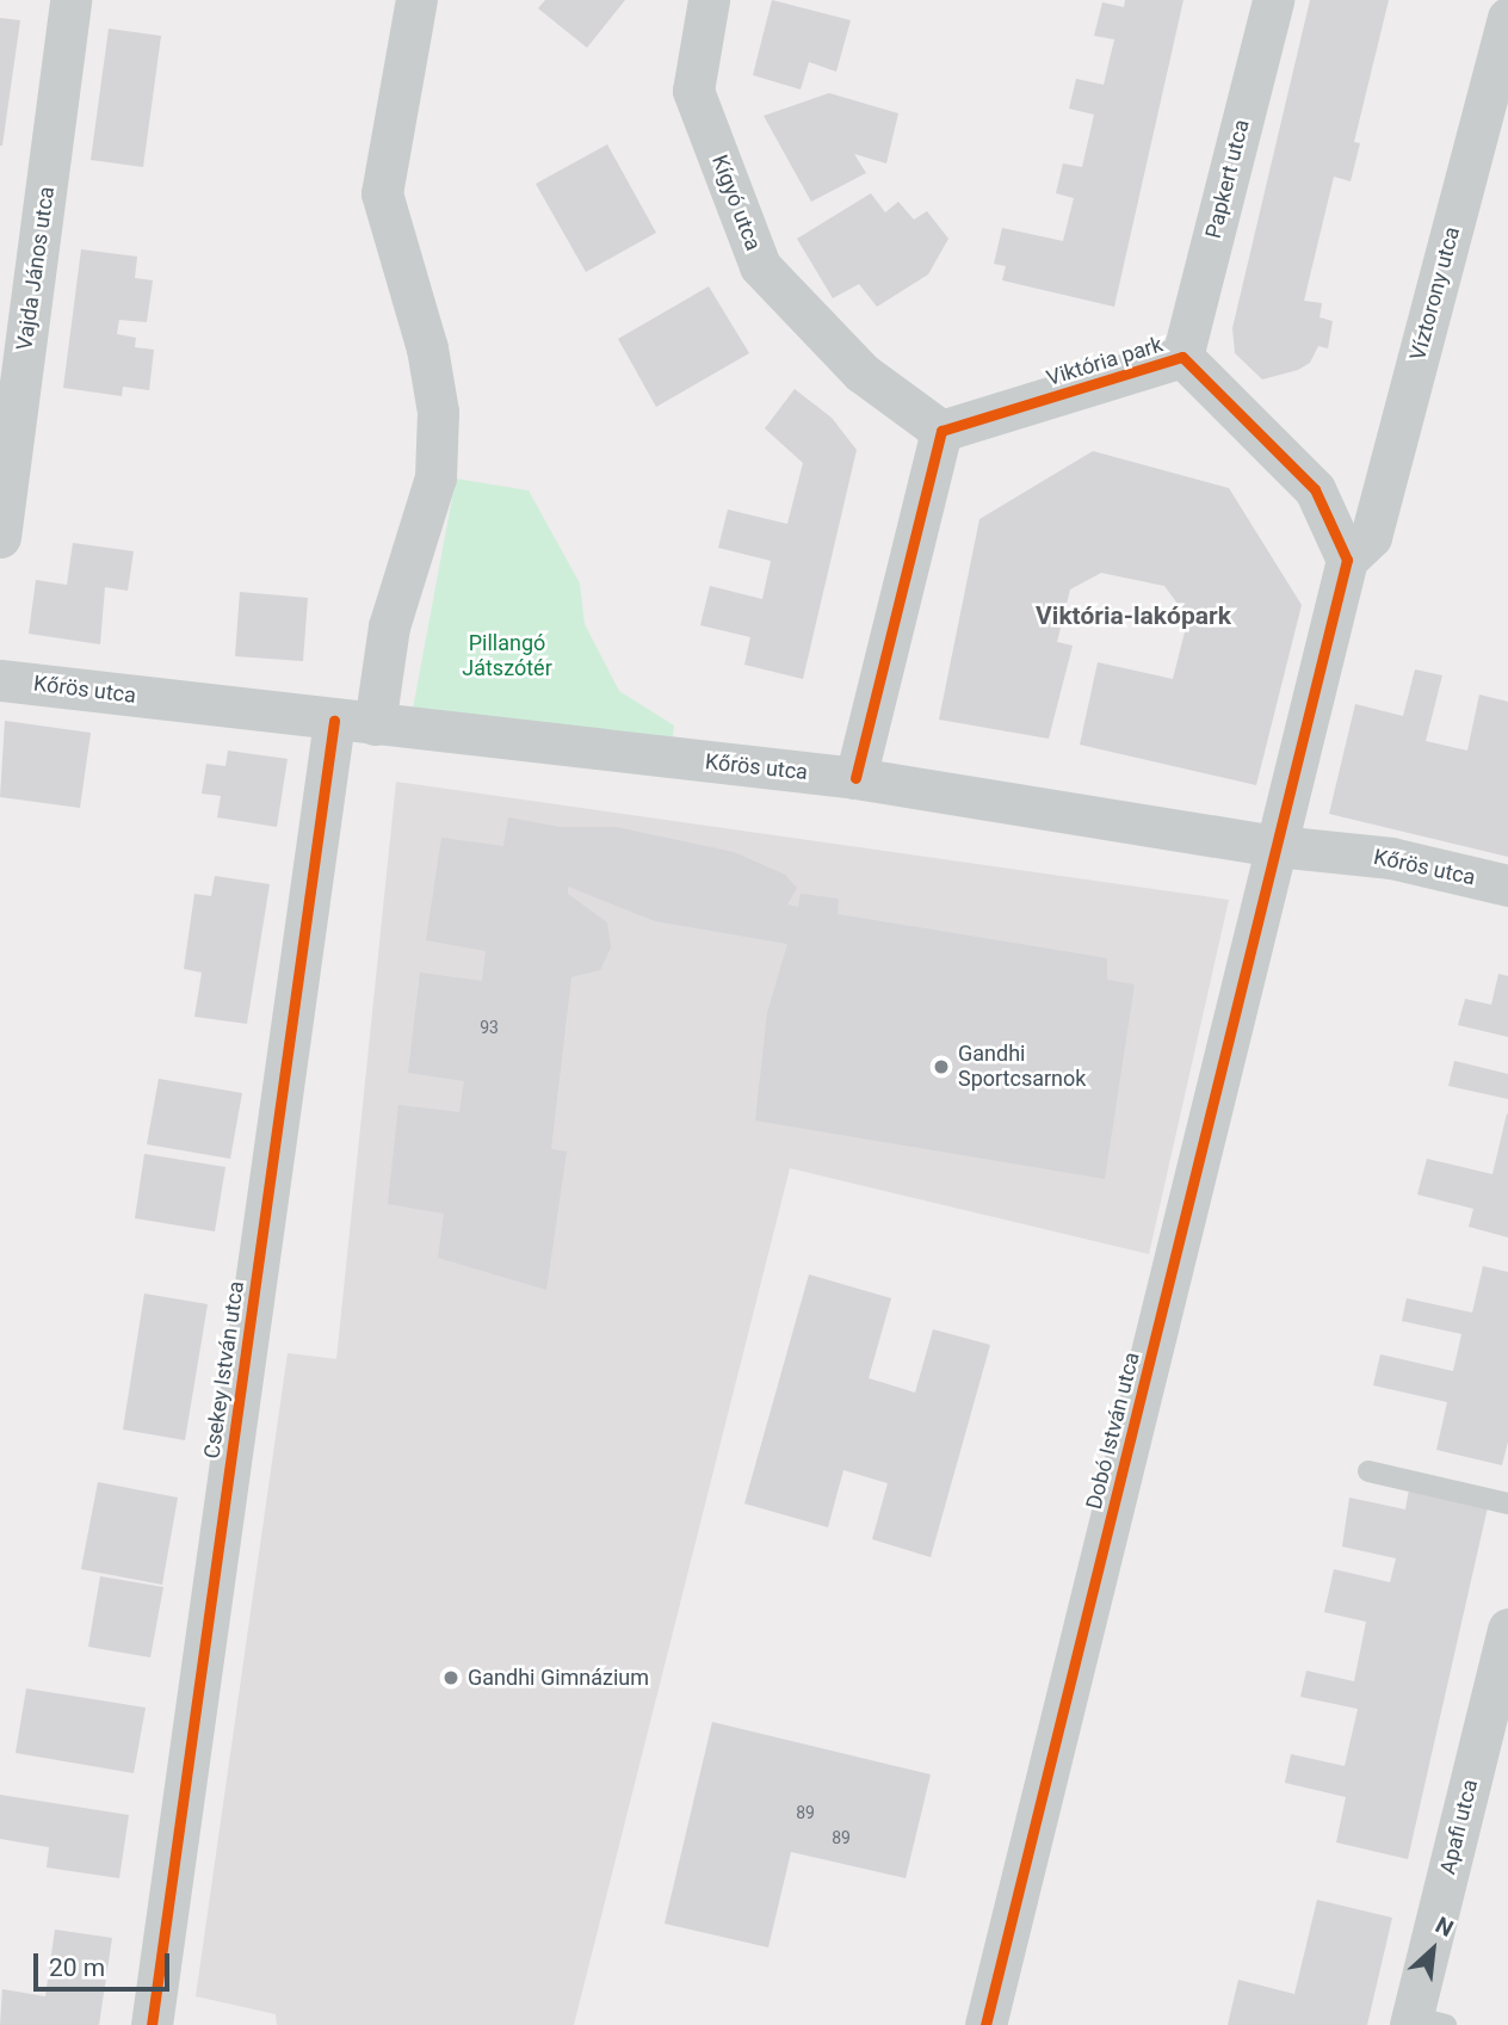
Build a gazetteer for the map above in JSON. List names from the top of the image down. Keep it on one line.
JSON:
{"streets":{"street":["Papkert utca","Kígyó utca","Vajda János utca","Víztorony utca","Viktória park","Kőrös utca","Csekey István utca","Dobó István utca","Apafi utca"]},"crossings":[["Papkert utca","Viktória park"],["Kígyó utca","Viktória park"],["Víztorony utca","Viktória park"],["Kőrös utca","Csekey István utca"],["Kőrös utca","Dobó István utca"]],"districts":["Viktória-lakópark"],"parks":["Pillangó Játszótér"],"places":["Gandhi Sportcsarnok","Gandhi Gimnázium"],"house_numbers":["93","89","89"],"scale_bar":"20 m","north":"top right"}
